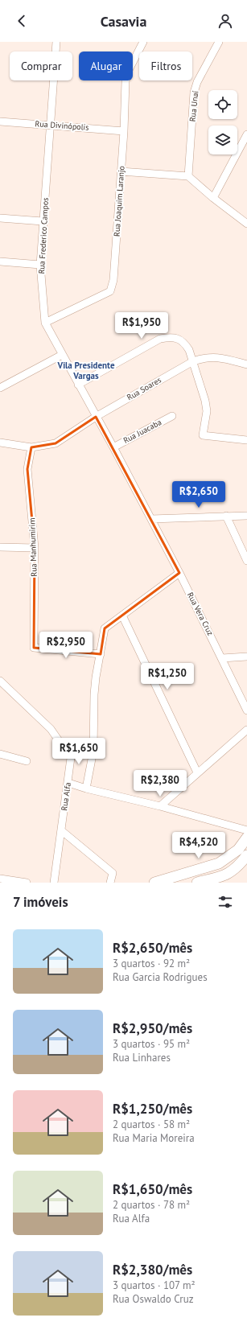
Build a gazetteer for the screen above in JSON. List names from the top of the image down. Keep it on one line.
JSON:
{"streets":{"street":["Rua Unaí","Rua Divinópolis","Rua Joaquim Laranjo","Rua Frederico Campos","Rua Soares","Rua Juacaba","Rua Manhumirim","Rua Vera Cruz","Rua Alfa"]},"crossings":[["Rua Divinópolis","Rua Joaquim Laranjo"],["Rua Divinópolis","Rua Frederico Campos"],["Rua Joaquim Laranjo","Rua Frederico Campos"],["Rua Frederico Campos","Rua Soares"],["Rua Frederico Campos","Rua Juacaba"],["Rua Frederico Campos","Rua Vera Cruz"],["Rua Soares","Rua Manhumirim"]],"districts":["Vila Presidente Vargas"],"page":{"header":"Casavia","chip":["Comprar","Alugar","Filtros"],"price":["R$1,950","R$2,650","R$2,950","R$1,250","R$1,650","R$2,380","R$4,520"],"heading":"7 imóveis","list":[{"name":"R$2,650/mês","note":"3 quartos · 92 m² · Rua Garcia Rodrigues"},{"name":"R$2,950/mês","note":"3 quartos · 95 m² · Rua Linhares"},{"name":"R$1,250/mês","note":"2 quartos · 58 m² · Rua Maria Moreira"},{"name":"R$1,650/mês","note":"2 quartos · 78 m² · Rua Alfa"},{"name":"R$2,380/mês","note":"3 quartos · 107 m² · Rua Oswaldo Cruz"}]}}
